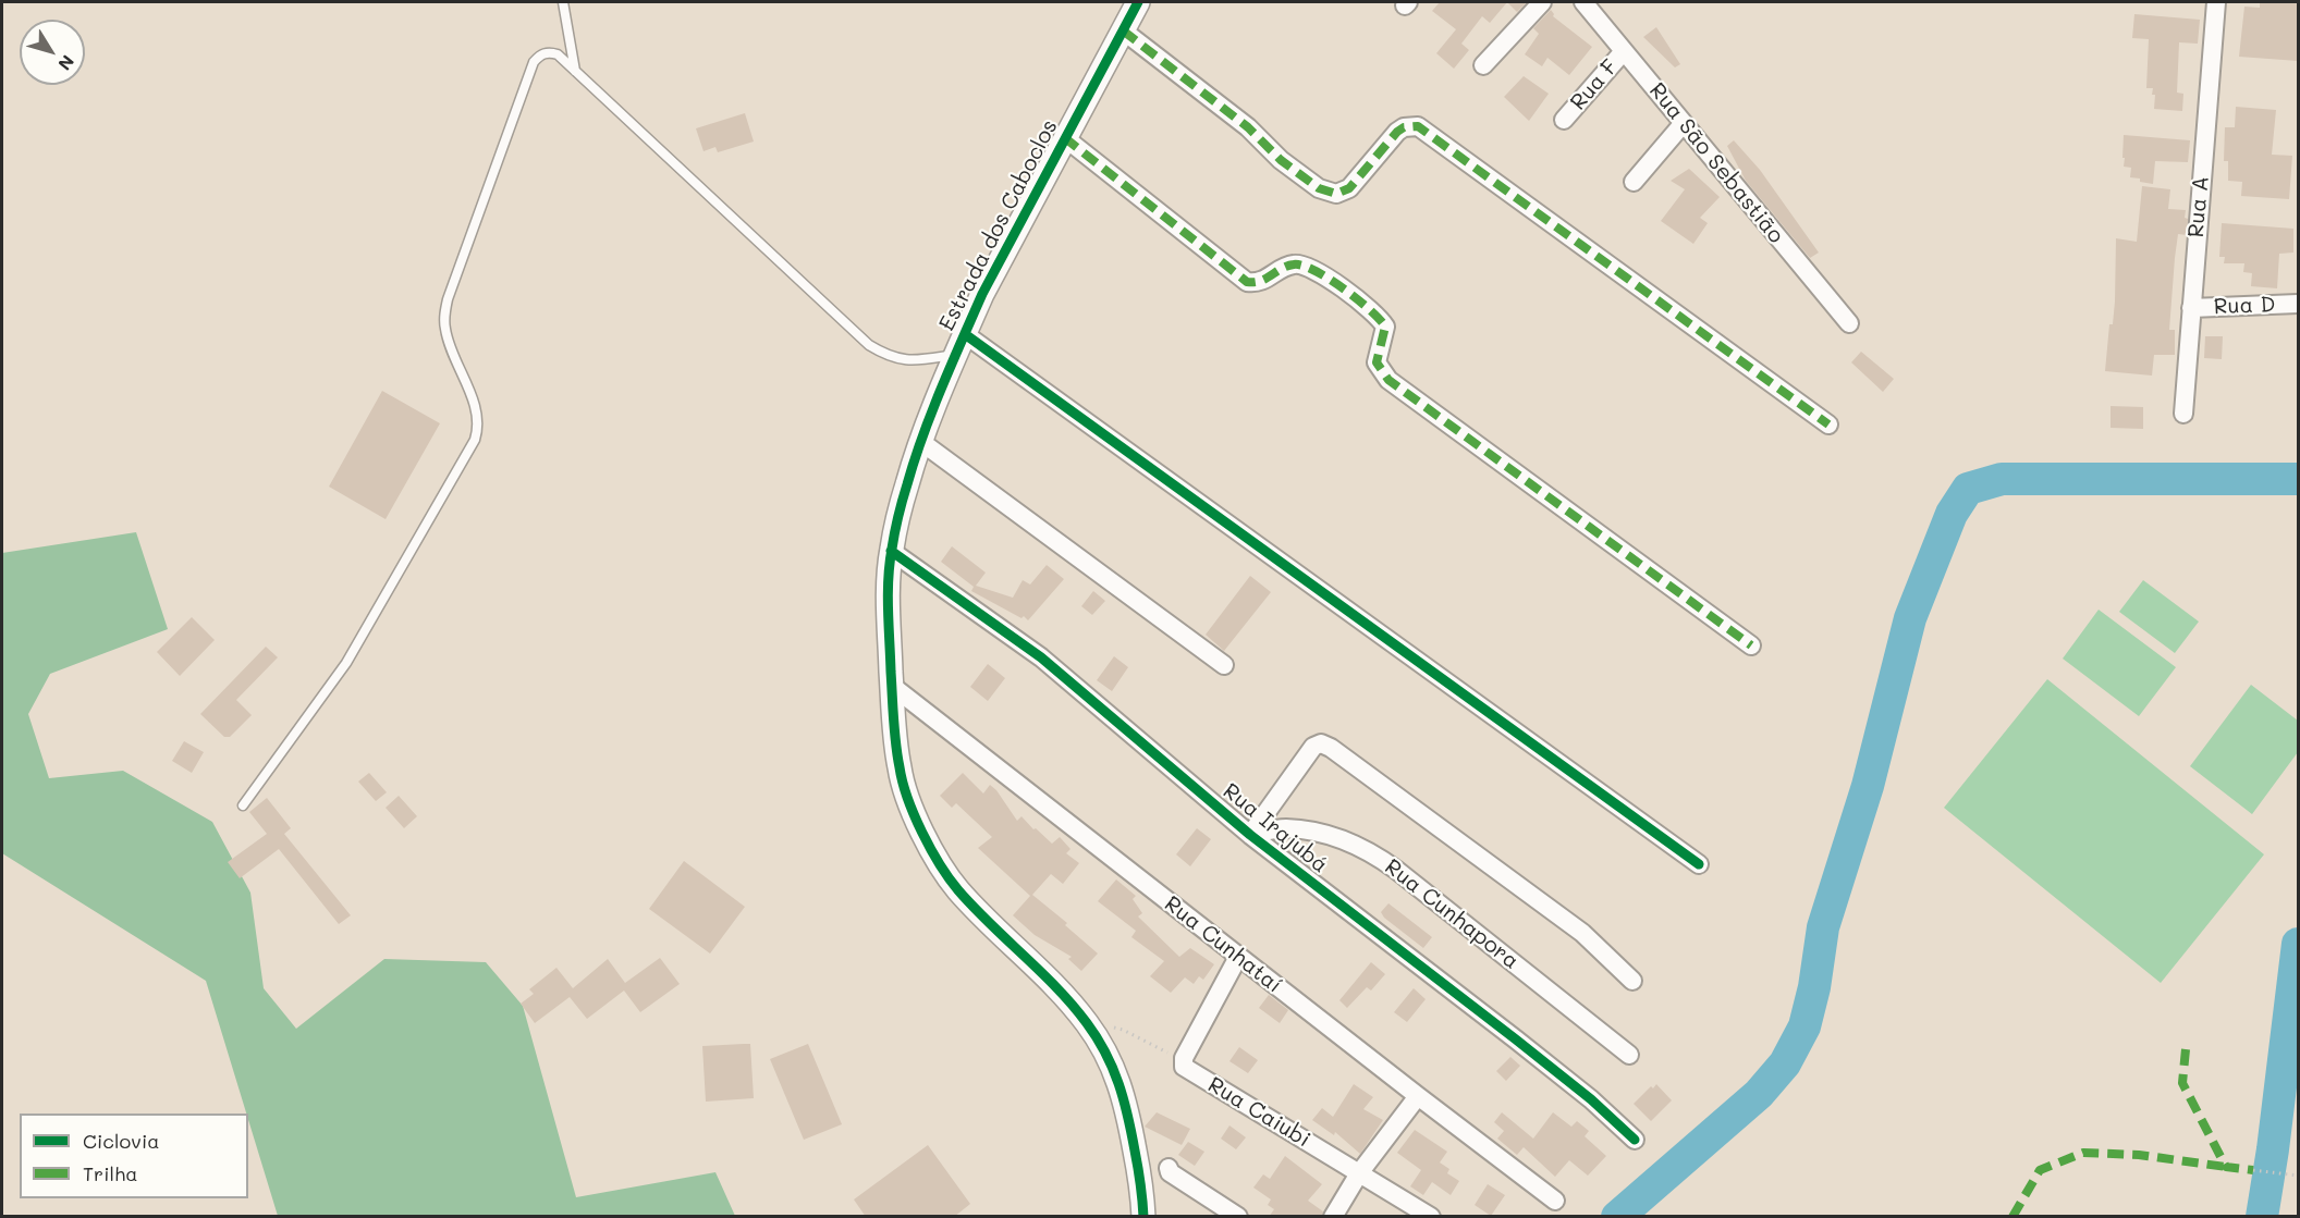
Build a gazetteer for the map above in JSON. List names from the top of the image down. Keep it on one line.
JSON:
{"streets":{"street":["Rua F","Rua São Sebastião","Rua A","Estrada dos Caboclos","Rua D","Rua Irajubá","Rua Cunhapora","Rua Cunhataí","Rua Caiubi"]},"crossings":[["Rua F","Rua São Sebastião"],["Rua A","Rua D"],["Estrada dos Caboclos","Rua Irajubá"],["Estrada dos Caboclos","Rua Cunhataí"],["Rua Irajubá","Rua Cunhapora"]],"legend":["Ciclovia","Trilha"],"north":"bottom right"}
